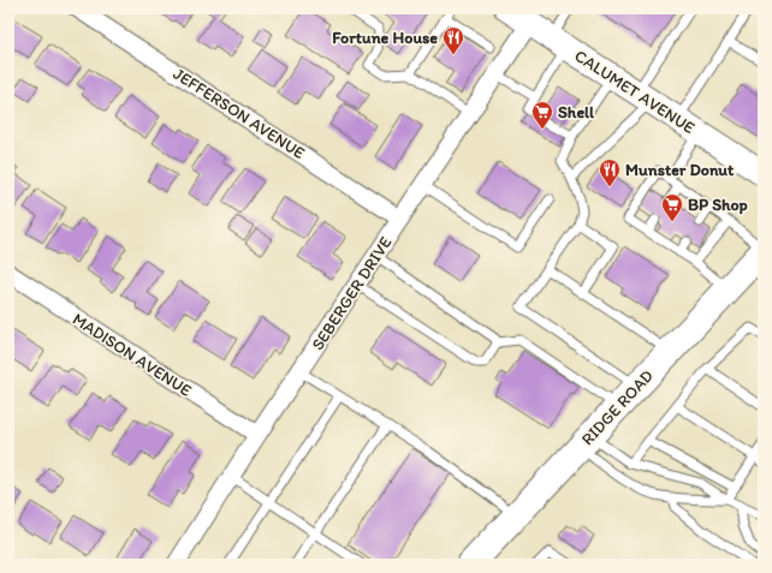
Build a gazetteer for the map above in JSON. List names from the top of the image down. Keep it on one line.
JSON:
{"streets":{"main road":["CALUMET AVENUE","RIDGE ROAD"],"street":["JEFFERSON AVENUE","SEBERGER DRIVE","MADISON AVENUE"]},"crossings":[["CALUMET AVENUE","SEBERGER DRIVE"],["JEFFERSON AVENUE","SEBERGER DRIVE"],["SEBERGER DRIVE","MADISON AVENUE"]],"places":{"restaurant":["Fortune House","Munster Donut"],"supermarket":["Shell","BP Shop"]}}
